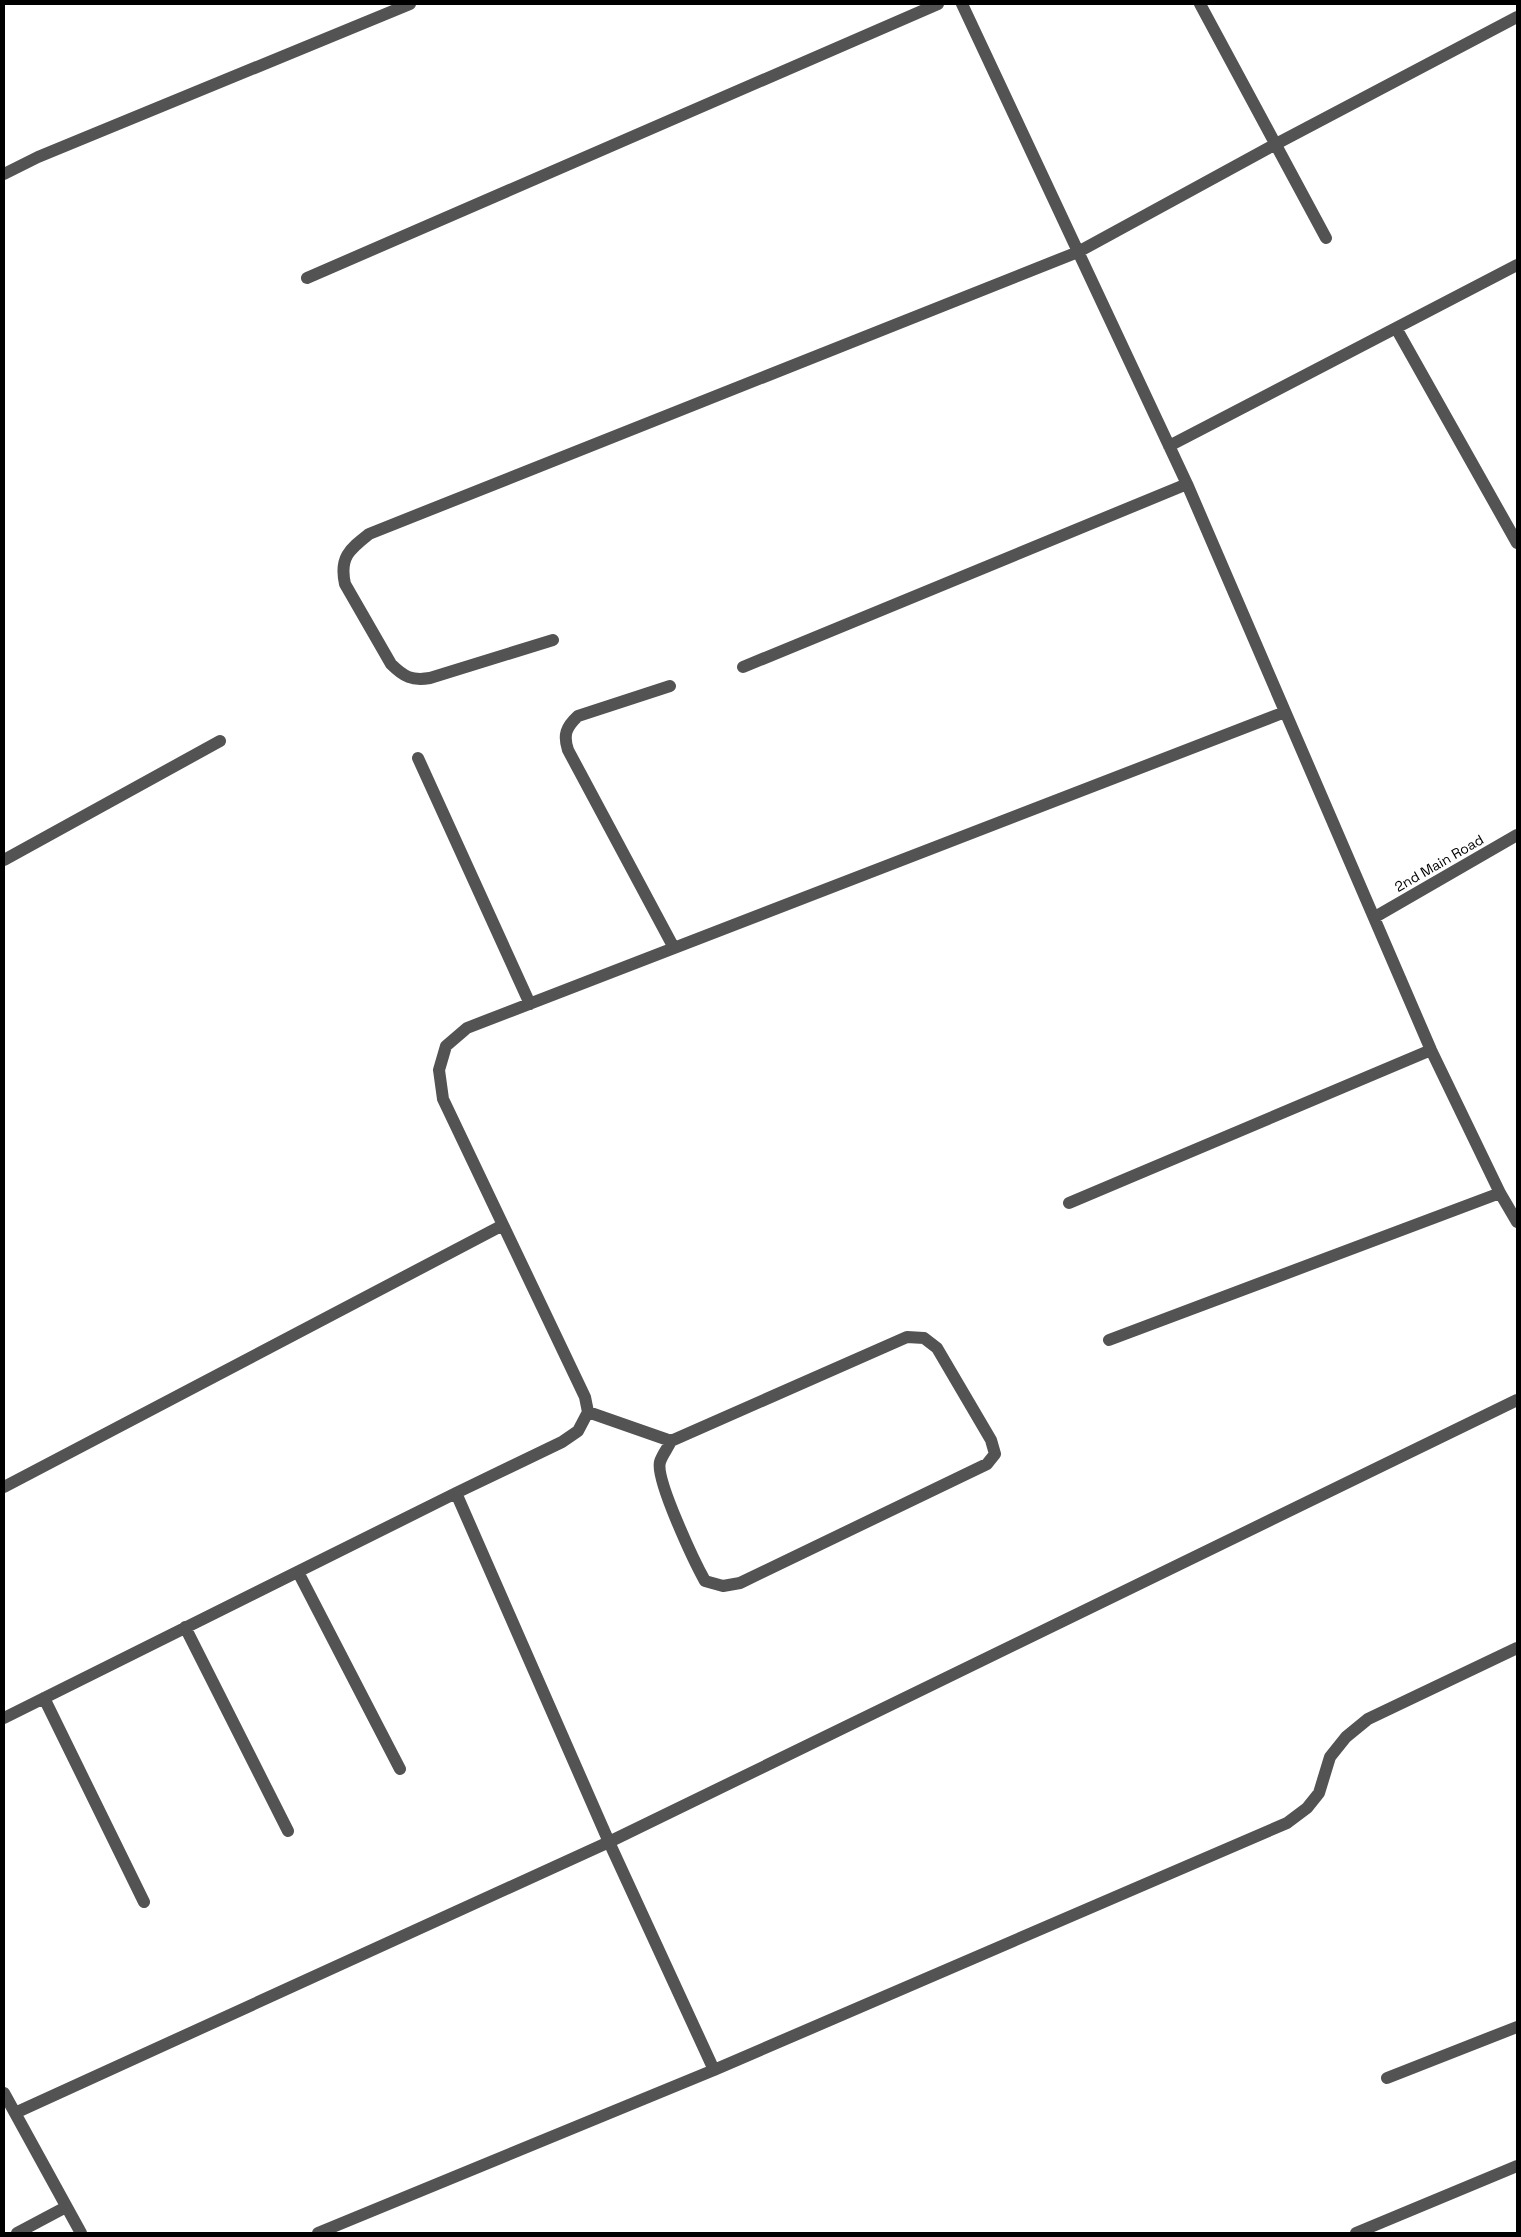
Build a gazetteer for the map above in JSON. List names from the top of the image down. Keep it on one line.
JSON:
{"streets":{"street":["2nd Main Road"]}}
